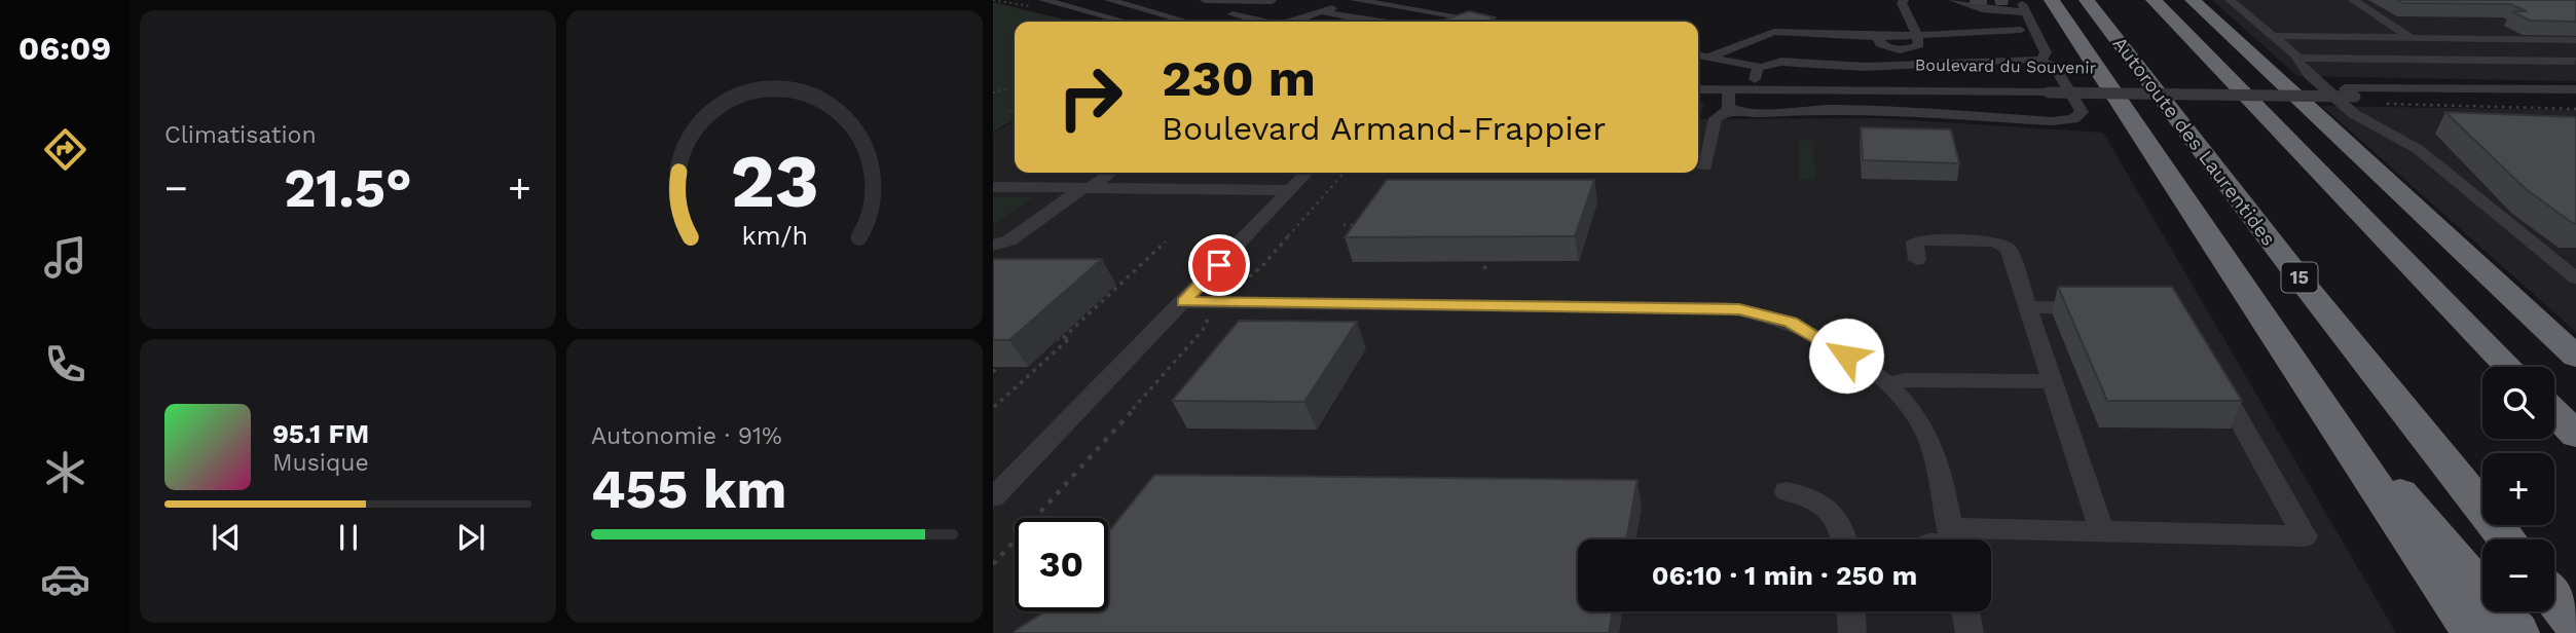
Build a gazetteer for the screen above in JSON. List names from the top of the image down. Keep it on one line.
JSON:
{"streets":{"highway":["Autoroute des Laurentides","15"],"street":["Boulevard du Souvenir"]},"page":{"tabs":"06:09","tile":["Climatisation",["Autonomie · 91%","455 km"]],"turn":["230 m","Boulevard Armand-Frappier"],"heat":["−","21.5°","+"],"map_buttons":["+","−"],"song":["95.1 FM","Musique"],"limit":"30","trip":"06:10 · 1 min · 250 m","gauge":["23","km/h"]}}
